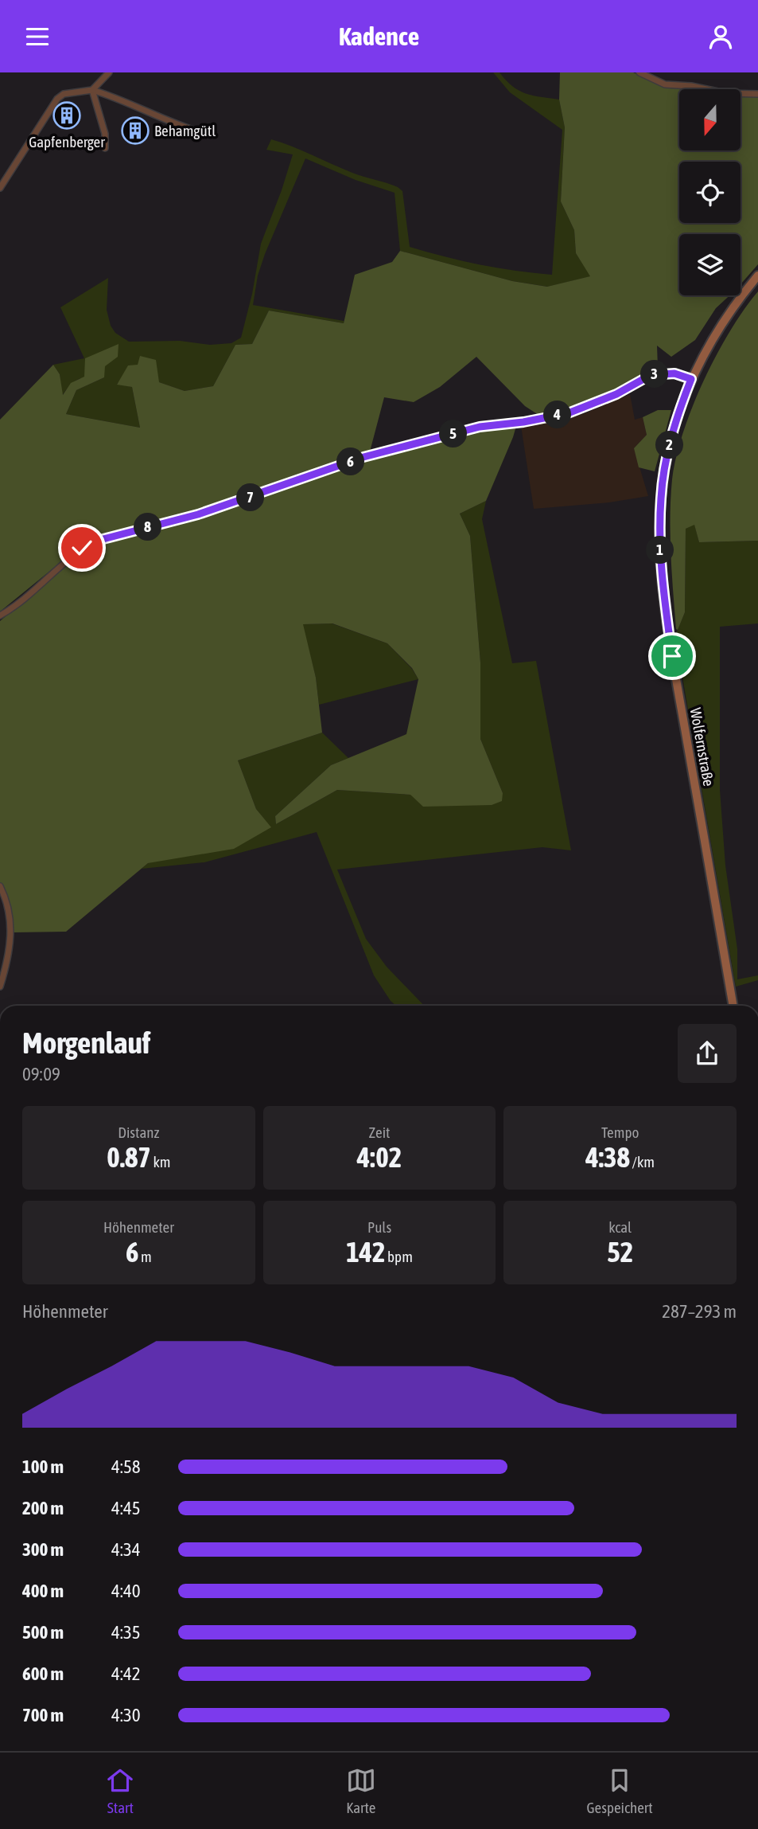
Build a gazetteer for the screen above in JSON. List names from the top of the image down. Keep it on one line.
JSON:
{"streets":{"main road":["Wolfernstraße"]},"places":{"building":["Gapfenberger","Behamgütl"]},"north":"bottom","page":{"header":"Kadence","pins":["3","4","5","2","6","7","8","1"],"heading":["Morgenlauf","09:09"],"stats":[["Distanz","0.87 km"],["Zeit","4:02"],["Tempo","4:38 /km"],["Höhenmeter","6 m"],["Puls","142 bpm"],["kcal","52"]],"chart":["Höhenmeter","287–293 m"],"list":[{"name":"100 m","note":"4:58"},{"name":"200 m","note":"4:45"},{"name":"300 m","note":"4:34"},{"name":"400 m","note":"4:40"},{"name":"500 m","note":"4:35"},{"name":"600 m","note":"4:42"},{"name":"700 m","note":"4:30"}],"tabs":["Start","Karte","Gespeichert"]}}
